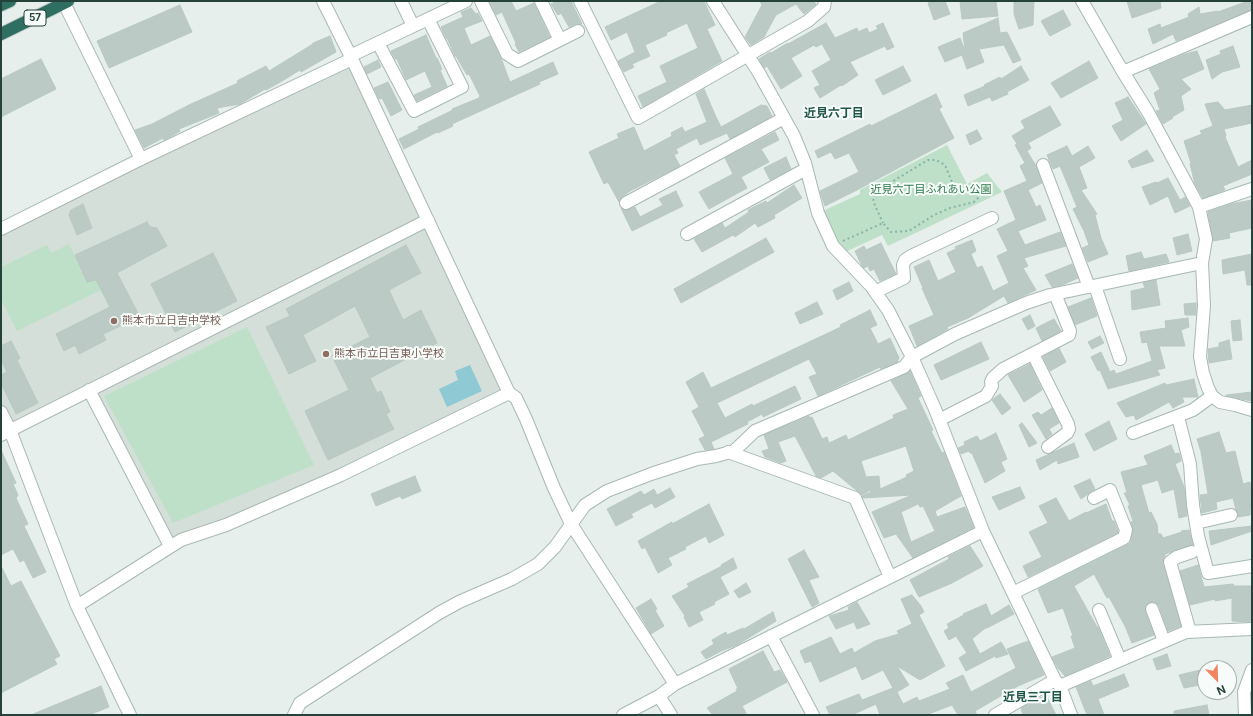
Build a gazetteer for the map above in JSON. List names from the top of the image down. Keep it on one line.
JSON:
{"streets":{"highway":["57"]},"districts":["近見六丁目","近見三丁目"],"parks":["近見六丁目ふれあい公園"],"places":["熊本市立日吉中学校","熊本市立日吉東小学校"],"north":"bottom right"}
